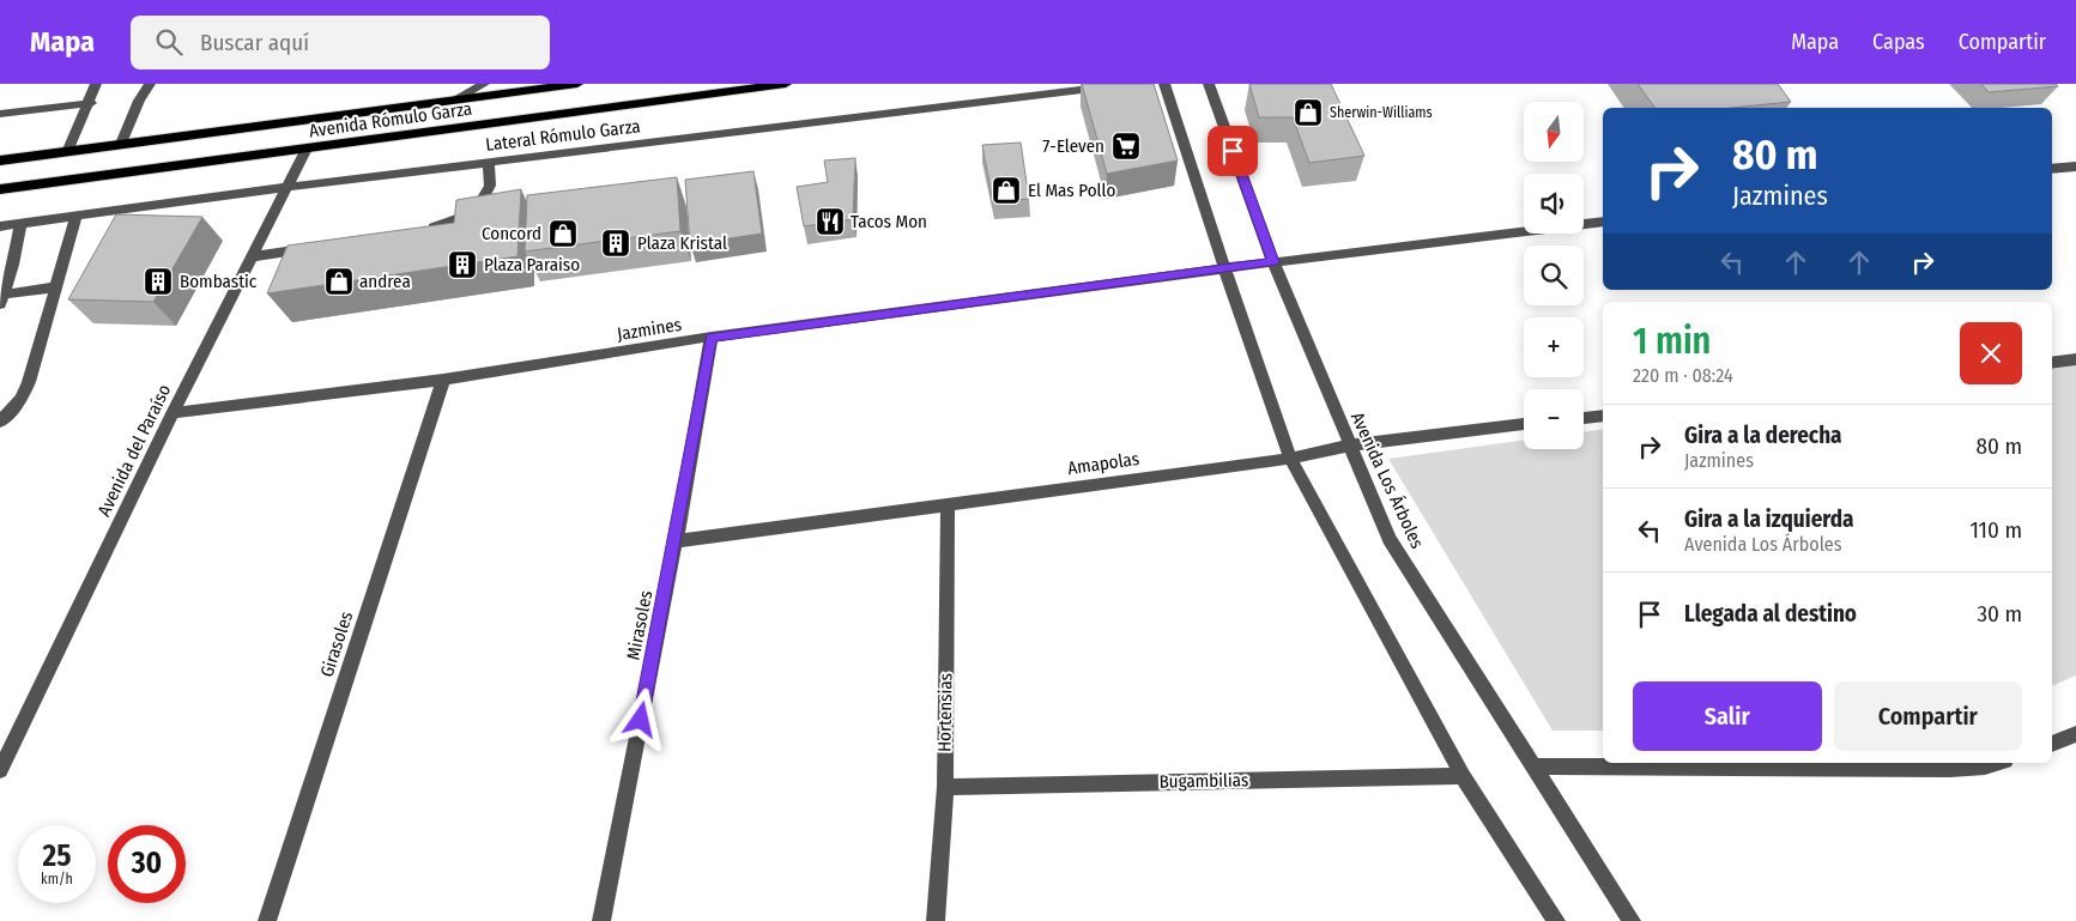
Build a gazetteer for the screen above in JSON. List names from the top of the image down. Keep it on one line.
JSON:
{"streets":{"main road":["Avenida Rómulo Garza"],"street":["Lateral Rómulo Garza","Jazmines","Avenida del Paraíso","Amapolas","Avenida Los Árboles","Mirasoles","Girasoles","Hortensias","Bugambilias"]},"crossings":[["Avenida Rómulo Garza","Avenida del Paraíso"],["Lateral Rómulo Garza","Avenida del Paraíso"],["Jazmines","Avenida del Paraíso"],["Jazmines","Avenida Los Árboles"],["Jazmines","Mirasoles"],["Jazmines","Girasoles"],["Amapolas","Avenida Los Árboles"],["Amapolas","Mirasoles"],["Amapolas","Hortensias"],["Hortensias","Bugambilias"]],"places":{"shop":["Sherwin-Williams","El Mas Pollo","Concord","andrea"],"supermarket":["7-Eleven"],"restaurant":["Tacos Mon"],"building":["Plaza Kristal","Plaza Paraiso","Bombastic"]},"north":"bottom","page":{"header":"Mapa","search":"Buscar aquí","nav":["Mapa","Capas","Compartir"],"map_buttons":["+","−"],"turn":["80 m","Jazmines"],"heading":["1 min","220 m · 08:24"],"list":[{"name":"Gira a la derecha","note":"Jazmines","value":"80 m"},{"name":"Gira a la izquierda","note":"Avenida Los Árboles","value":"110 m"},{"name":"Llegada al destino","value":"30 m"}],"buttons":["Salir","Compartir"],"speed":"25 km/h","limit":"30"}}
